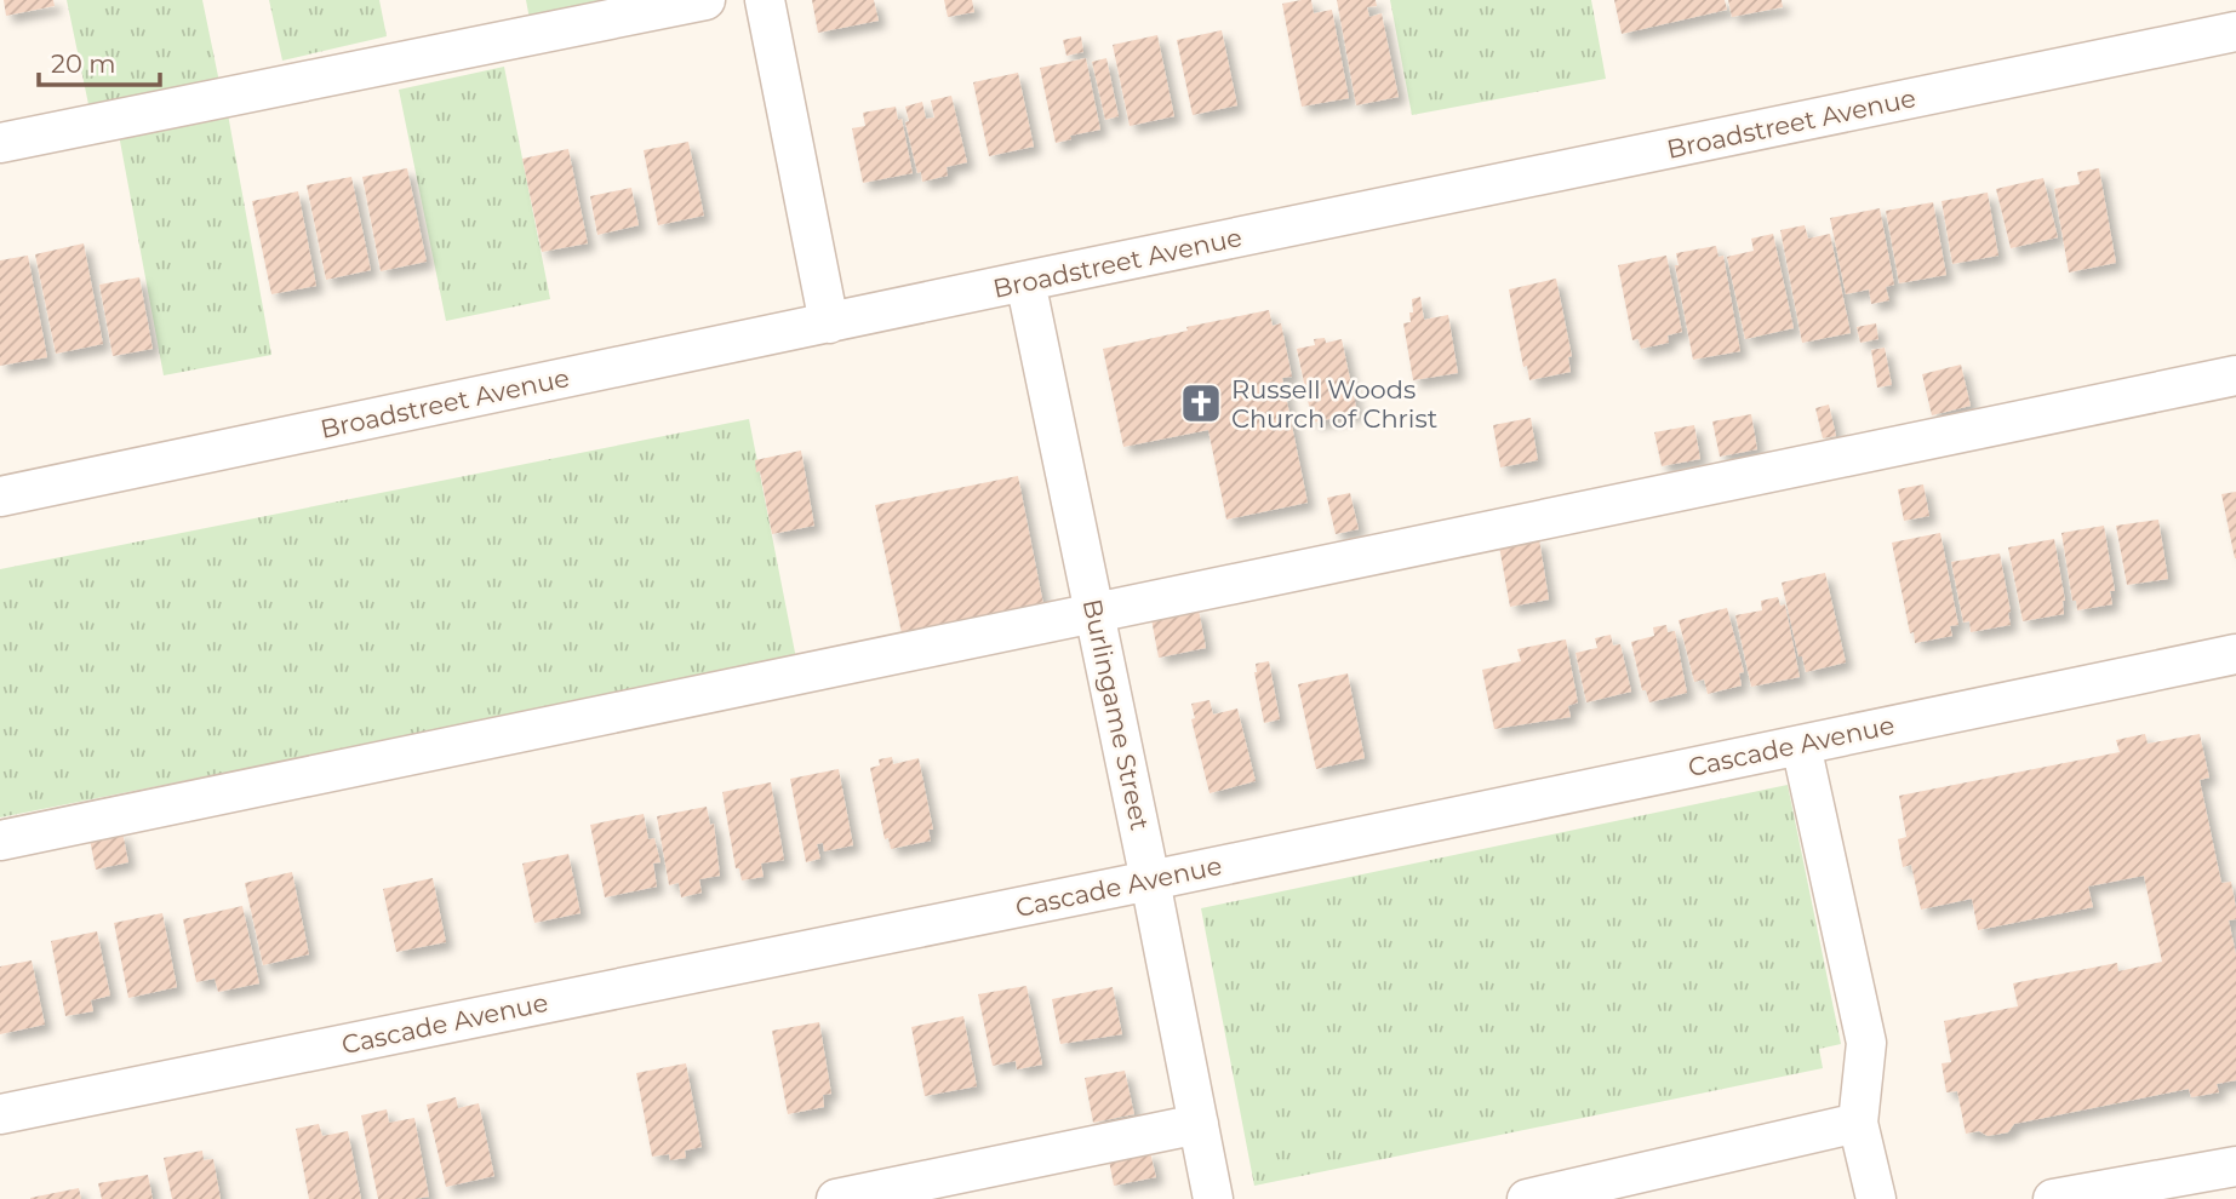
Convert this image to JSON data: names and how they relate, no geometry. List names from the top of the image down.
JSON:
{
  "streets": {
    "street": ["Broadstreet Avenue", "Burlingame Street", "Cascade Avenue"]
  },
  "crossings": [
    ["Broadstreet Avenue", "Burlingame Street"],
    ["Burlingame Street", "Cascade Avenue"]
  ],
  "places": {
    "church": ["Russell Woods Church of Christ"]
  },
  "scale_bar": "20 m"
}
